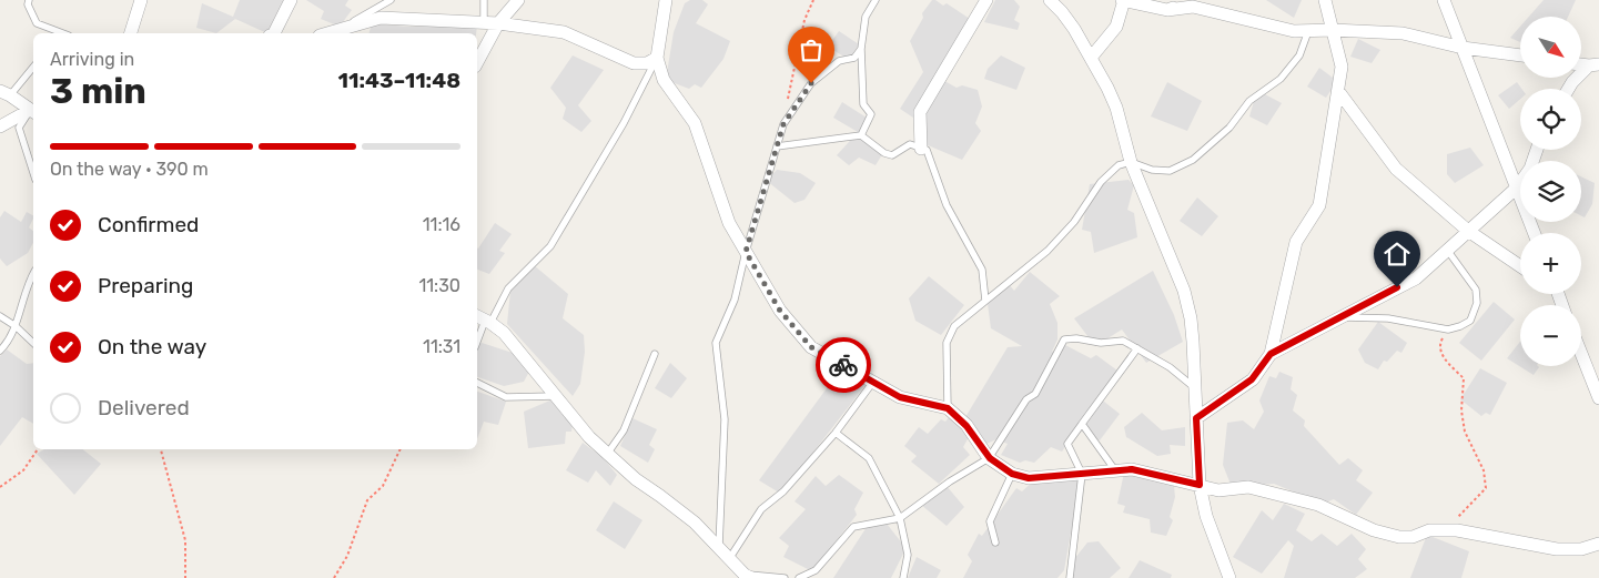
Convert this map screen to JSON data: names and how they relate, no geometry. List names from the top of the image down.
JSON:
{
  "north": "bottom right",
  "page": {
    "map_buttons": ["+", "−"],
    "heading": ["3 min", "Arriving in", "11:43–11:48"],
    "bar": "On the way · 390 m",
    "list": [
      ["Confirmed", "11:16"],
      ["Preparing", "11:30"],
      ["On the way", "11:31"],
      "Delivered"
    ]
  }
}
